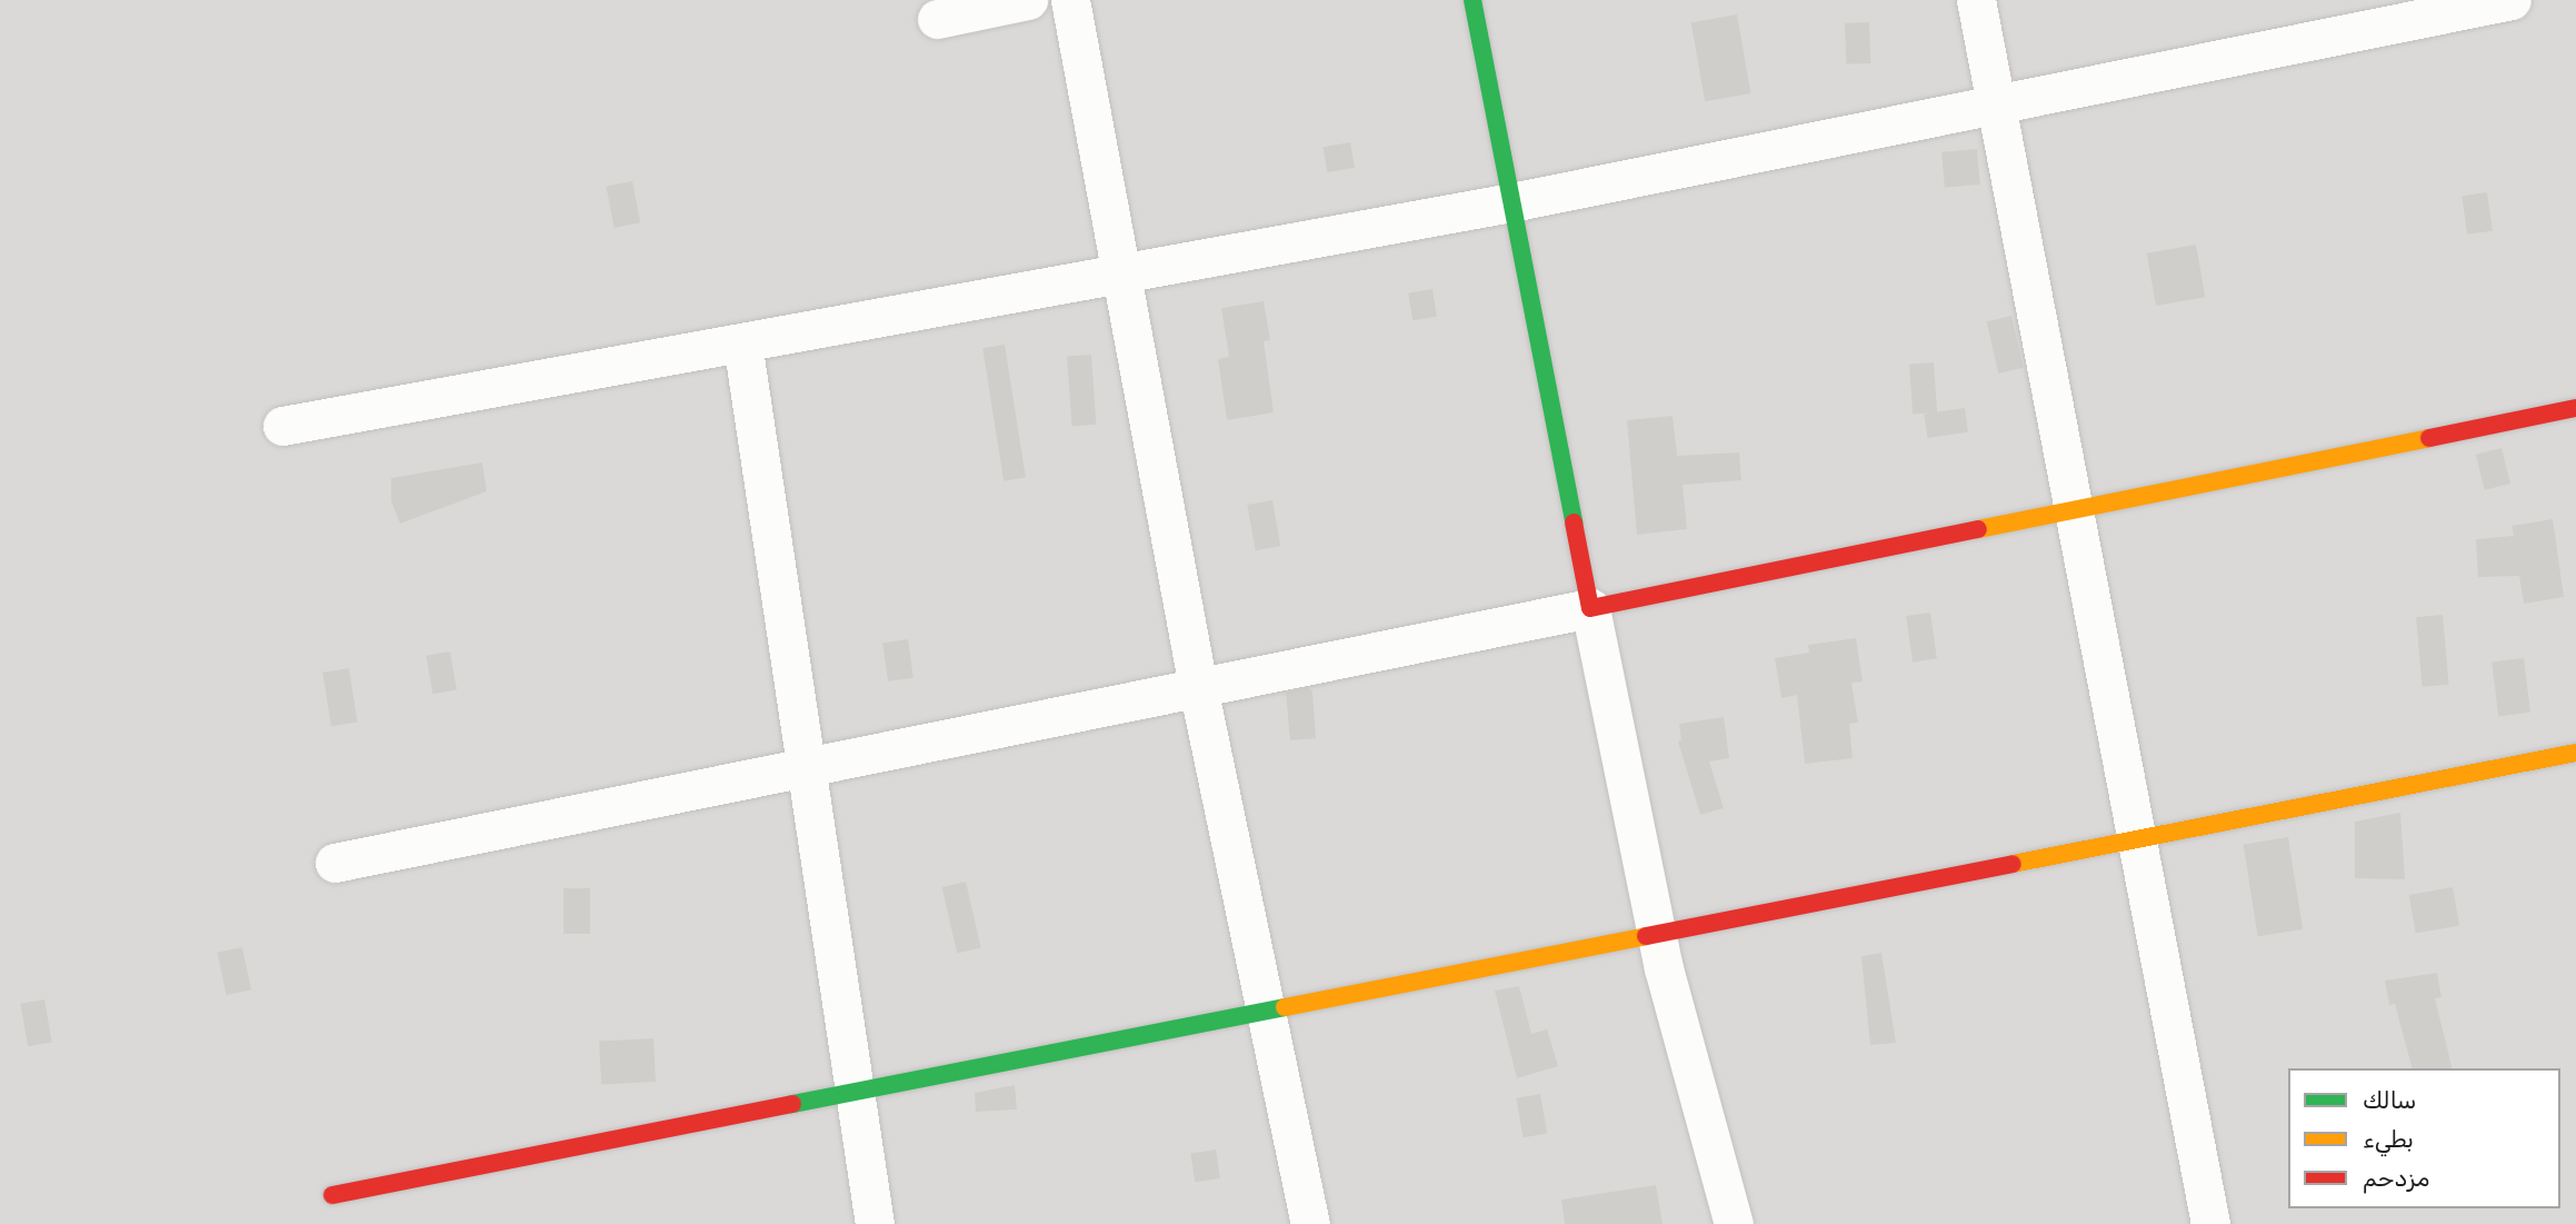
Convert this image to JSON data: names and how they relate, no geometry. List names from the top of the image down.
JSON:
{
  "legend": ["سالك", "بطيء", "مزدحم"]
}
